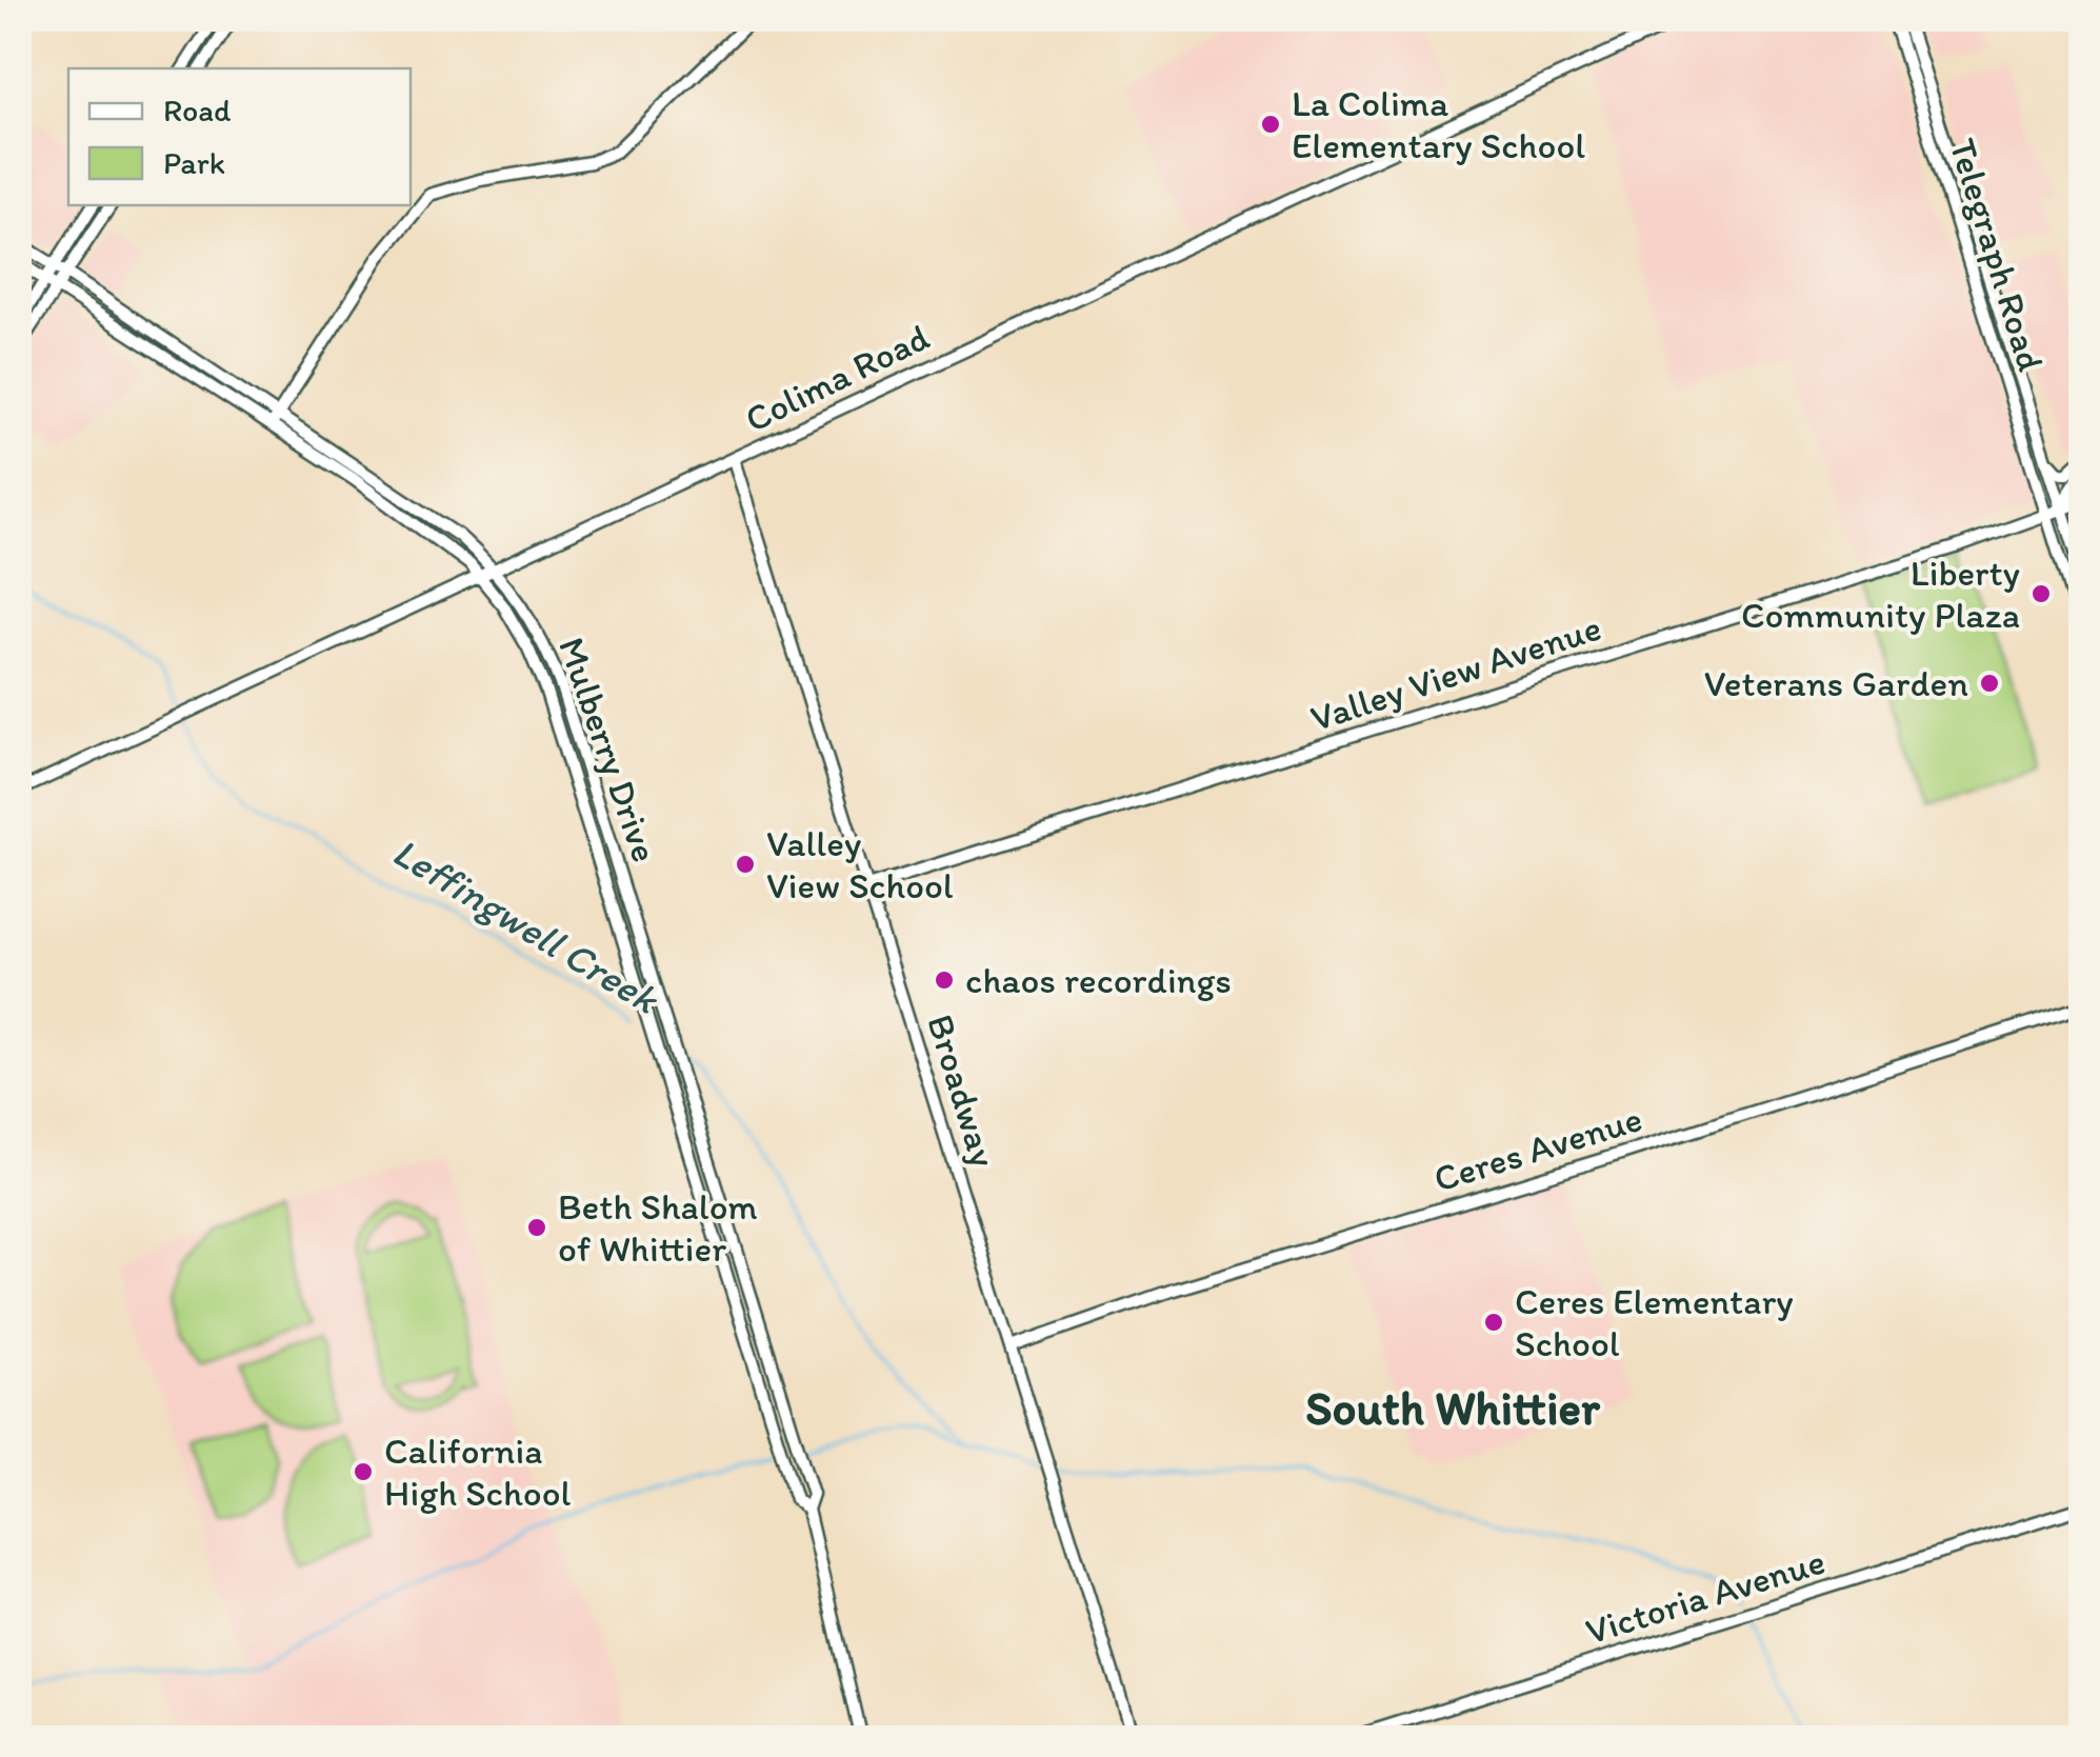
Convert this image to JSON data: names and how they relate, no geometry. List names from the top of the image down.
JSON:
{
  "streets": {
    "main road": [
      "Telegraph Road",
      "Colima Road",
      "Valley View Avenue",
      "Mulberry Drive",
      "Broadway",
      "Ceres Avenue",
      "Victoria Avenue"
    ]
  },
  "crossings": [
    ["Telegraph Road", "Valley View Avenue"],
    ["Colima Road", "Mulberry Drive"],
    ["Colima Road", "Broadway"],
    ["Valley View Avenue", "Broadway"],
    ["Broadway", "Ceres Avenue"]
  ],
  "districts": ["South Whittier"],
  "water": ["Leffingwell Creek"],
  "places": [
    "La Colima Elementary School",
    "Liberty Community Plaza",
    "Veterans Garden",
    "Valley View School",
    "chaos recordings",
    "Beth Shalom of Whittier",
    "Ceres Elementary School",
    "California High School"
  ],
  "legend": ["Road", "Park"]
}
